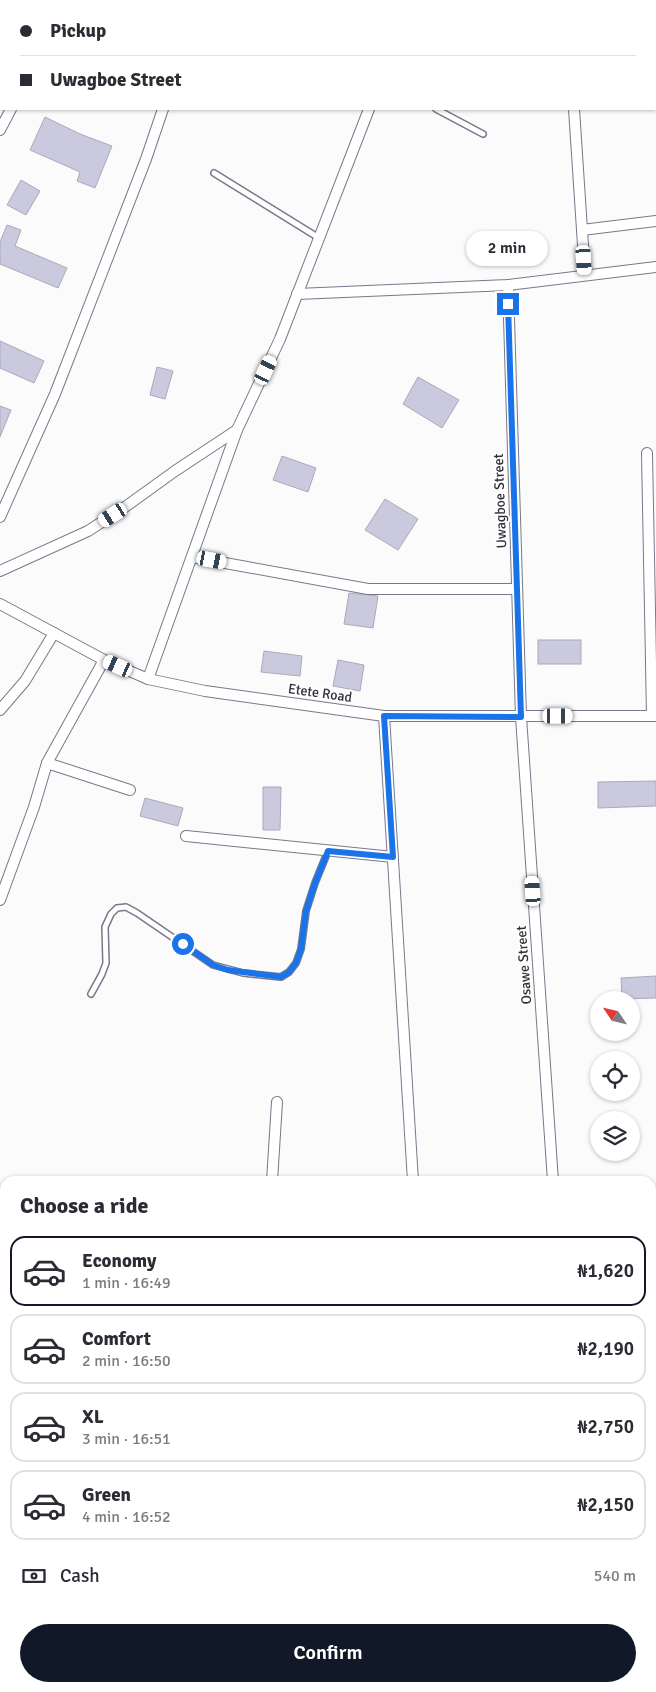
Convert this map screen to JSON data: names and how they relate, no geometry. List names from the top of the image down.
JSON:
{
  "streets": {
    "street": ["Uwagboe Street", "Etete Road", "Osawe Street"]
  },
  "crossings": [
    ["Uwagboe Street", "Etete Road"],
    ["Uwagboe Street", "Osawe Street"],
    ["Etete Road", "Osawe Street"]
  ],
  "north": "top left",
  "page": {
    "banner": ["Pickup", "Uwagboe Street"],
    "bubble": "2 min",
    "heading": "Choose a ride",
    "list": [
      {
        "name": "Economy",
        "note": "1 min · 16:49",
        "value": "₦1,620"
      },
      {
        "name": "Comfort",
        "note": "2 min · 16:50",
        "value": "₦2,190"
      },
      {
        "name": "XL",
        "note": "3 min · 16:51",
        "value": "₦2,750"
      },
      {
        "name": "Green",
        "note": "4 min · 16:52",
        "value": "₦2,150"
      }
    ],
    "pay": ["Cash", "540 m"],
    "buttons": "Confirm"
  }
}
